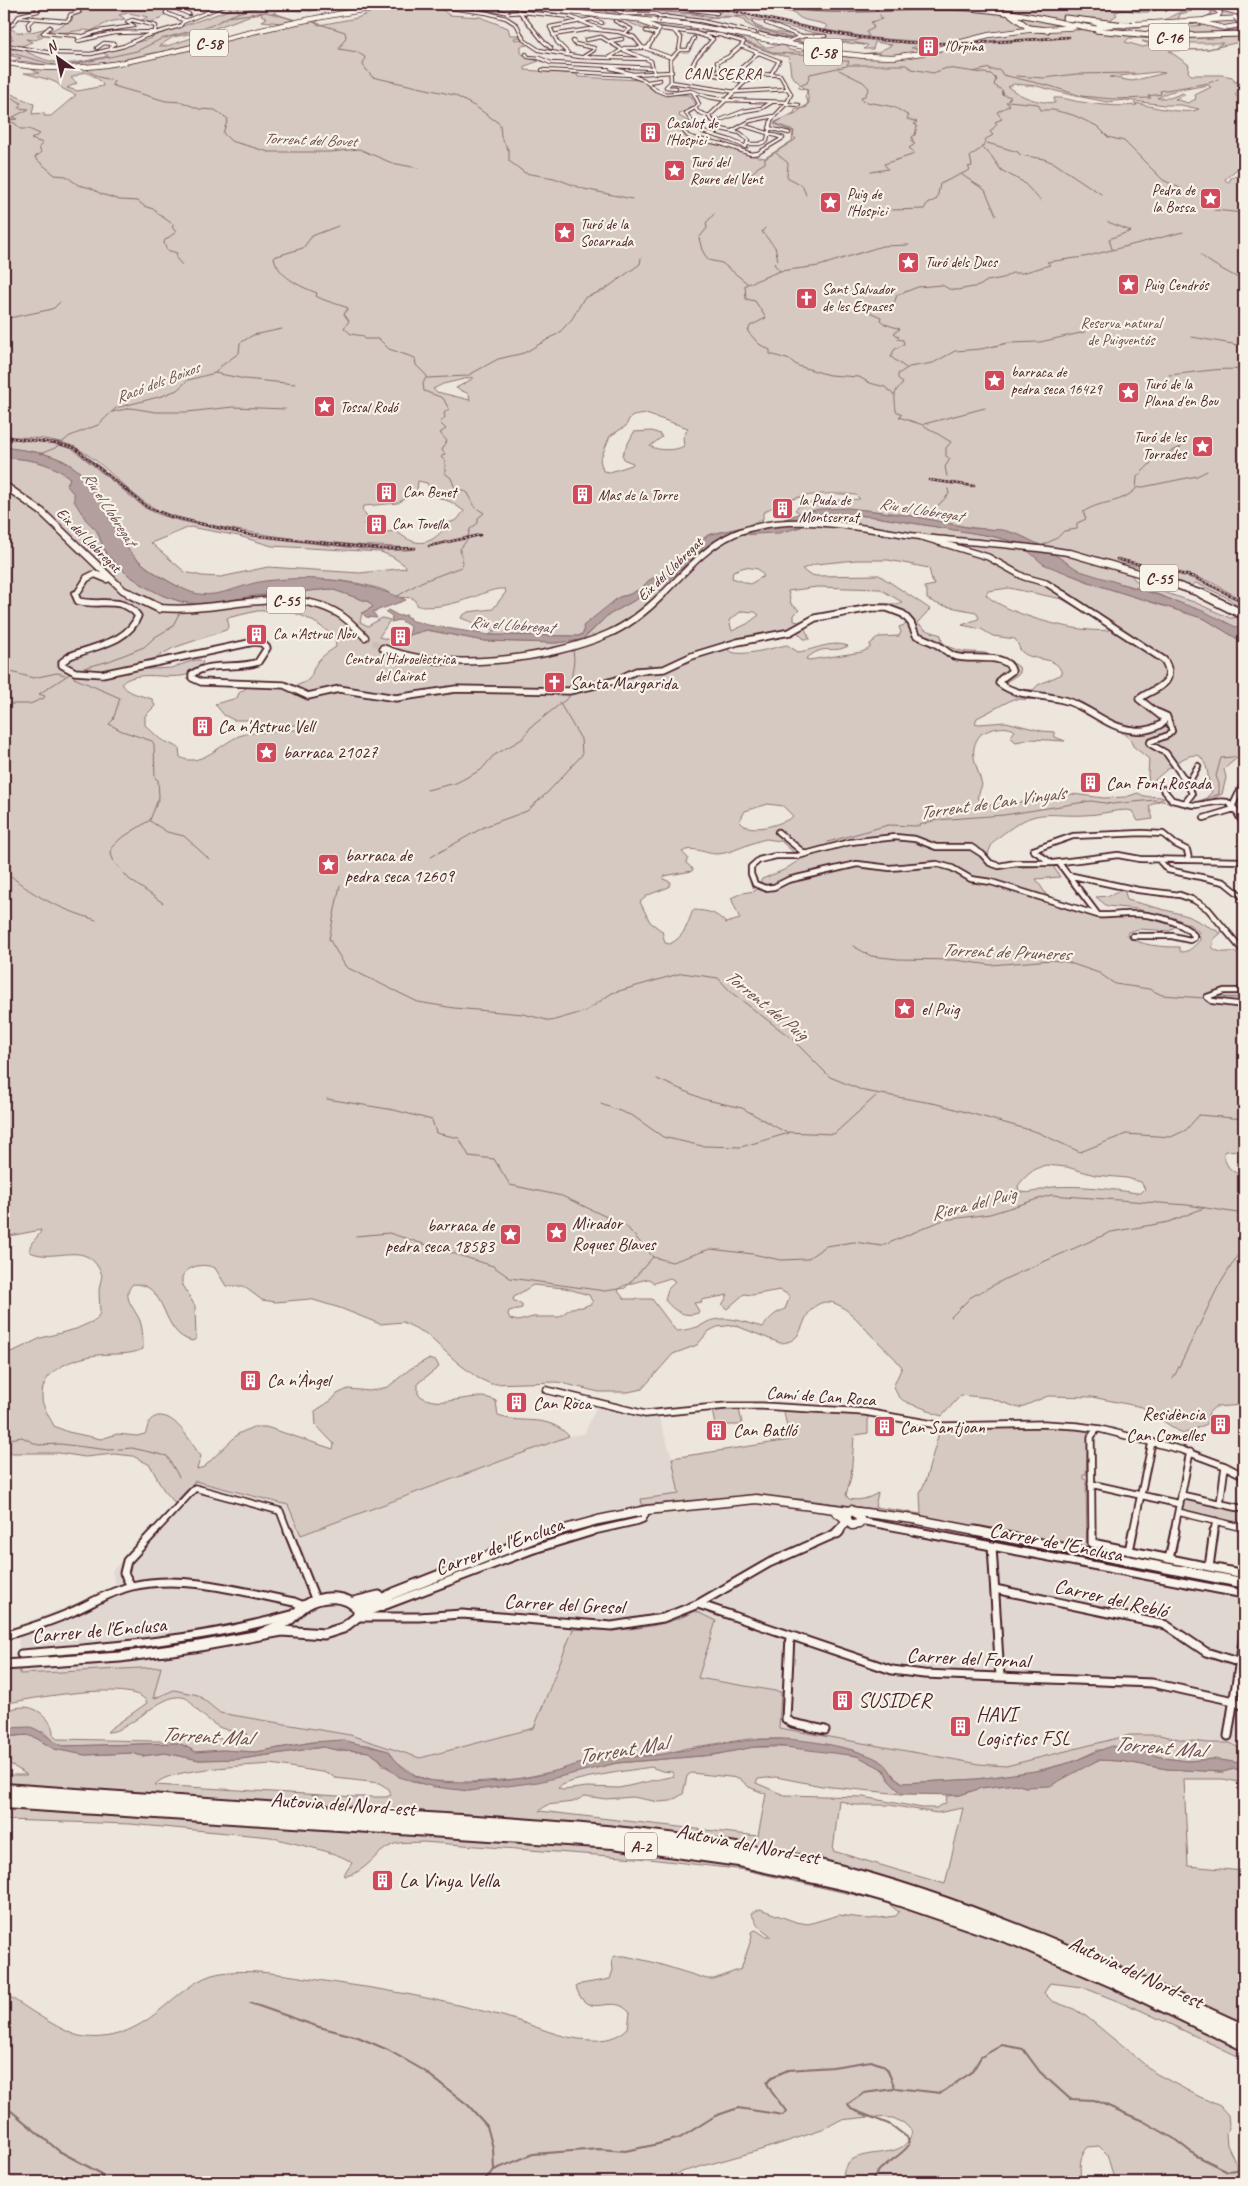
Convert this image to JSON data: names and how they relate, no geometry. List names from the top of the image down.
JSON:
{
  "streets": {
    "highway": [
      "C-16",
      "Eix del Llobregat",
      "C-55",
      "Autovia del Nord-est",
      "A-2"
    ],
    "main road": ["C-58"],
    "street": [
      "Camí de Can Roca",
      "Carrer de l'Enclusa",
      "Carrer del Rebló",
      "Carrer del Gresol",
      "Carrer del Fornal"
    ]
  },
  "crossings": [
    ["C-16", "C-58"],
    ["Eix del Llobregat", "C-55"],
    ["Carrer de l'Enclusa", "Carrer del Gresol"],
    ["Carrer del Gresol", "Carrer del Fornal"]
  ],
  "districts": ["CAN SERRA"],
  "water": [
    "Torrent del Bovet",
    "Racó dels Boixos",
    "Riu el Llobregat",
    "Torrent de Can Vinyals",
    "Torrent de Pruneres",
    "Torrent del Puig",
    "Riera del Puig",
    "Torrent Mal"
  ],
  "parks": ["Reserva natural de Puigventós"],
  "places": {
    "building": [
      "l'Orpina",
      "Casalot de l'Hospici",
      "Can Benet",
      "Mas de la Torre",
      "la Puda de Montserrat",
      "Can Tovella",
      "Ca n'Astruc Nou",
      "Central Hidroelèctrica del Cairat",
      "Ca n'Astruc Vell",
      "Can Font Rosada",
      "Ca n'Àngel",
      "Can Roca",
      "Residència Can Comelles",
      "Can Santjoan",
      "Can Batlló",
      "SUSIDER",
      "HAVI Logistics FSL",
      "La Vinya Vella"
    ],
    "place": [
      "Turó del Roure del Vent",
      "Pedra de la Bossa",
      "Puig de l'Hospici",
      "Turó de la Socarrada",
      "Turó dels Ducs",
      "Puig Cendrós",
      "barraca de pedra seca 16429",
      "Turó de la Plana d'en Bou",
      "Tossal Rodó",
      "Turó de les Torrades",
      "barraca 21027",
      "barraca de pedra seca 12609",
      "el Puig",
      "Mirador Roques Blaves",
      "barraca de pedra seca 18583"
    ],
    "church": ["Sant Salvador de les Espases", "Santa Margarida"]
  },
  "north": "top left"
}
